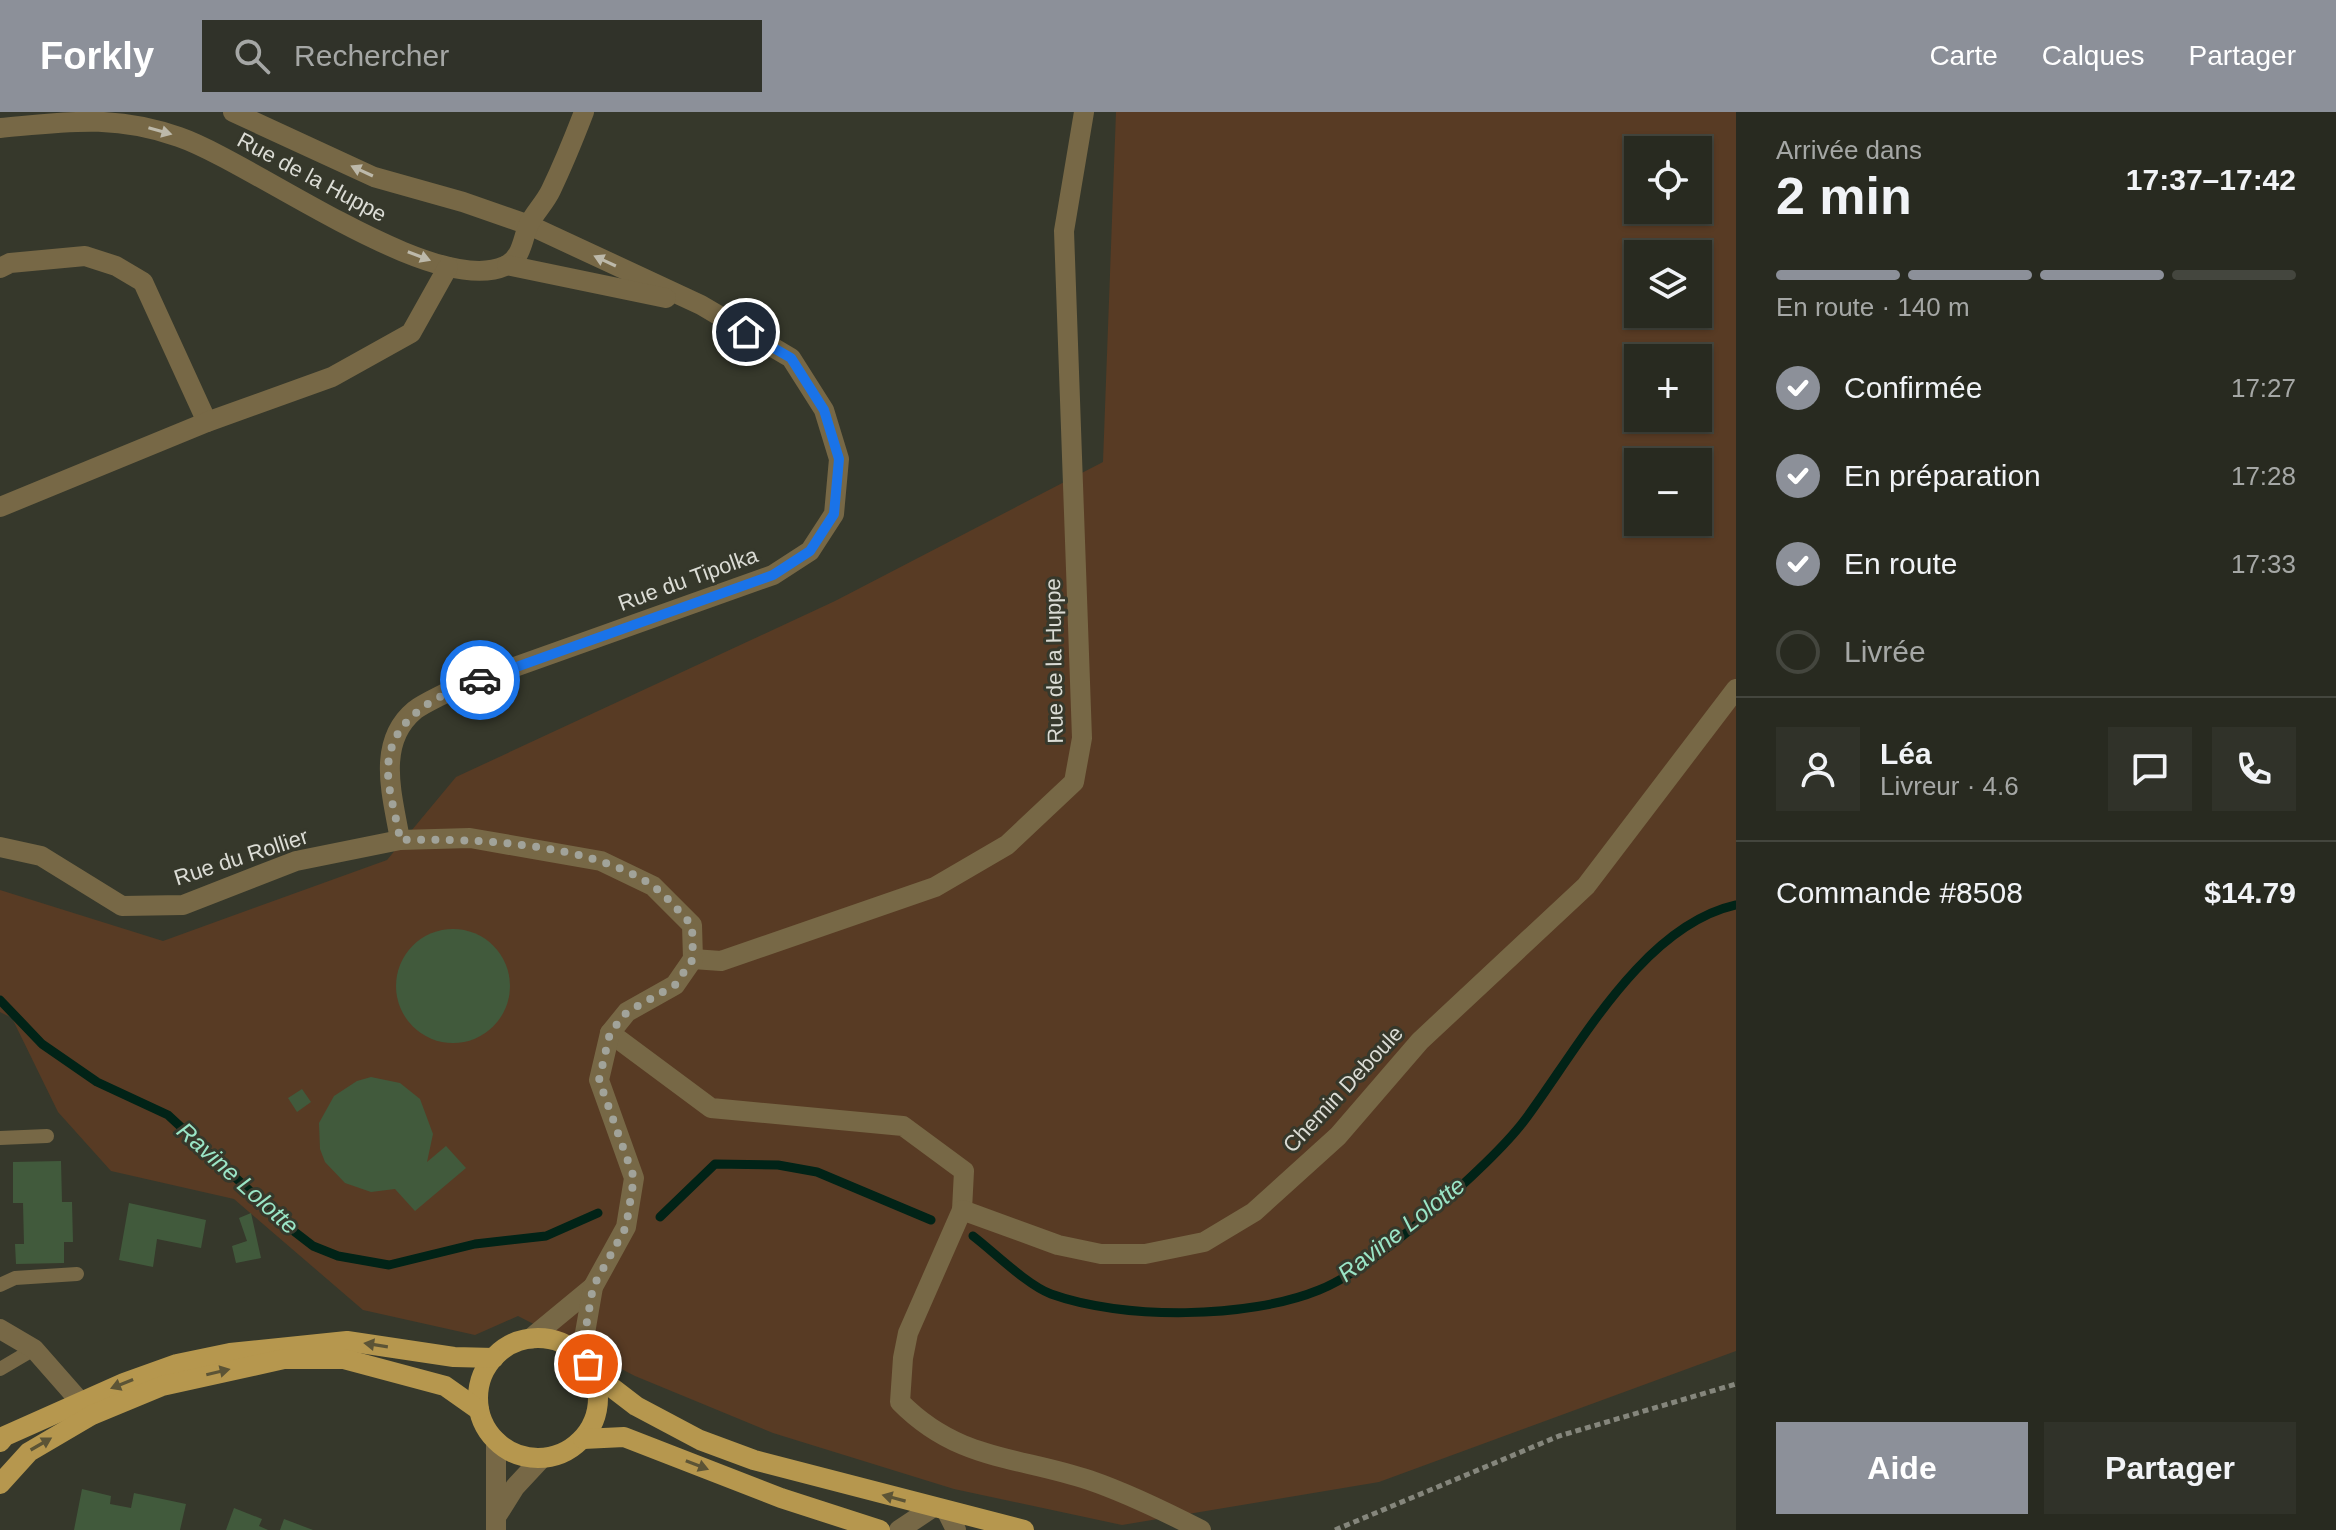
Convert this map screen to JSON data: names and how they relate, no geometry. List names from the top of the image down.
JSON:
{
  "streets": {
    "street": [
      "Rue de la Huppe",
      "Rue du Tipolka",
      "Rue du Rollier",
      "Chemin Deboule"
    ]
  },
  "crossings": [
    ["Rue de la Huppe", "Rue du Tipolka"],
    ["Rue de la Huppe", "Rue du Rollier"],
    ["Rue du Tipolka", "Rue du Rollier"]
  ],
  "water": ["Ravine Lolotte"],
  "page": {
    "header": "Forkly",
    "search": "Rechercher",
    "nav": ["Carte", "Calques", "Partager"],
    "heading": ["2 min", "Arrivée dans", "17:37–17:42"],
    "panel": [
      "Léa",
      "Livreur · 4.6",
      "Commande #8508",
      "$14.79"
    ],
    "map_buttons": ["+", "−"],
    "bar": "En route · 140 m",
    "list": [
      ["Confirmée", "17:27"],
      ["En préparation", "17:28"],
      ["En route", "17:33"],
      "Livrée"
    ],
    "buttons": ["Aide", "Partager"]
  }
}
